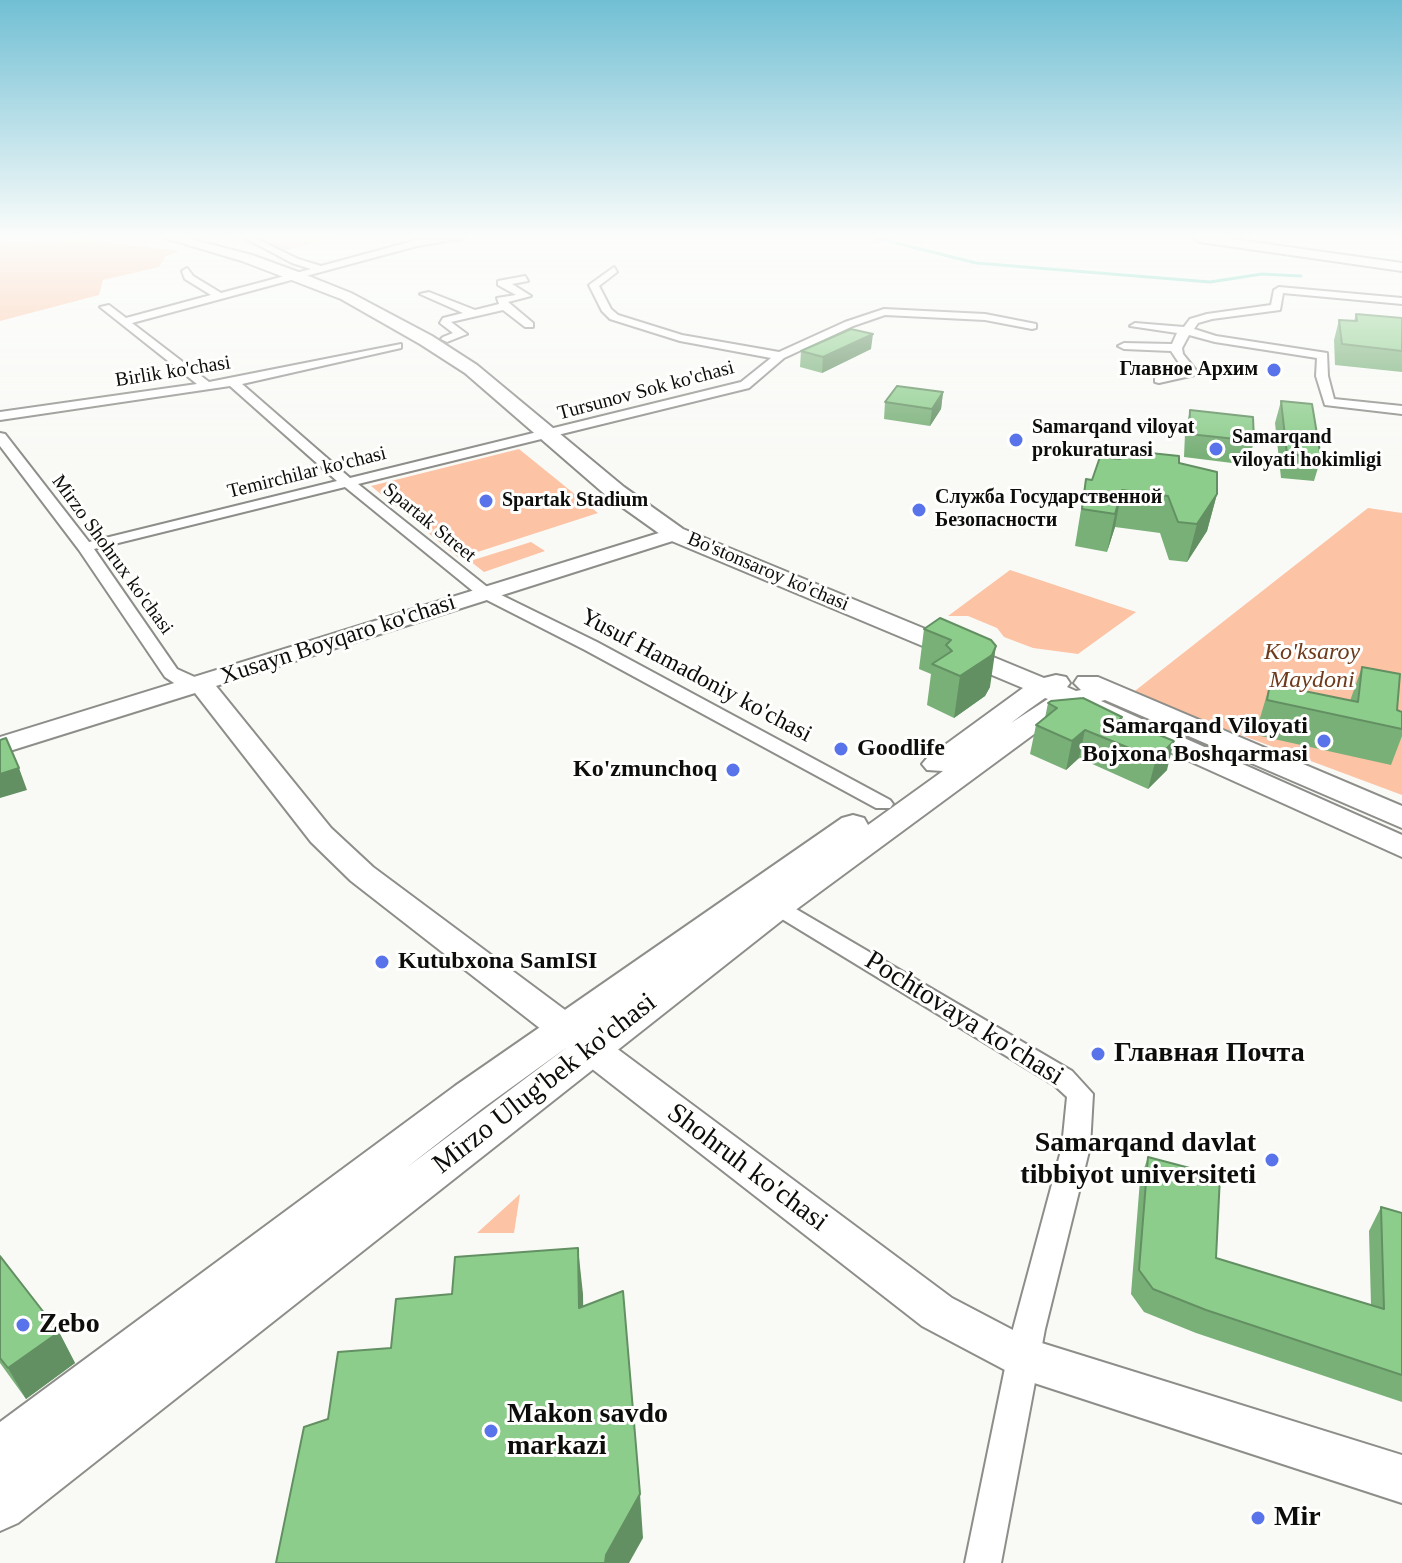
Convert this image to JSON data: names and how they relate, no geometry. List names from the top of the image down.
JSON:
{
  "streets": {
    "main road": [
      "Bo'stonsaroy ko'chasi",
      "Xusayn Boyqaro ko'chasi",
      "Mirzo Ulug'bek ko'chasi",
      "Shohruh ko'chasi"
    ],
    "street": [
      "Birlik ko'chasi",
      "Tursunov Sok ko'chasi",
      "Temirchilar ko'chasi",
      "Spartak Street",
      "Mirzo Shohrux ko'chasi",
      "Yusuf Hamadoniy ko'chasi",
      "Pochtovaya ko'chasi"
    ]
  },
  "crossings": [
    ["Birlik ko'chasi", "Spartak Street"],
    ["Tursunov Sok ko'chasi", "Temirchilar ko'chasi"],
    ["Tursunov Sok ko'chasi", "Bo'stonsaroy ko'chasi"],
    ["Temirchilar ko'chasi", "Spartak Street"],
    ["Temirchilar ko'chasi", "Mirzo Shohrux ko'chasi"],
    ["Temirchilar ko'chasi", "Bo'stonsaroy ko'chasi"],
    ["Spartak Street", "Xusayn Boyqaro ko'chasi"],
    ["Spartak Street", "Yusuf Hamadoniy ko'chasi"],
    ["Mirzo Shohrux ko'chasi", "Xusayn Boyqaro ko'chasi"],
    ["Mirzo Shohrux ko'chasi", "Shohruh ko'chasi"],
    ["Bo'stonsaroy ko'chasi", "Xusayn Boyqaro ko'chasi"],
    ["Bo'stonsaroy ko'chasi", "Mirzo Ulug'bek ko'chasi"],
    ["Xusayn Boyqaro ko'chasi", "Yusuf Hamadoniy ko'chasi"],
    ["Xusayn Boyqaro ko'chasi", "Shohruh ko'chasi"],
    ["Yusuf Hamadoniy ko'chasi", "Mirzo Ulug'bek ko'chasi"],
    ["Pochtovaya ko'chasi", "Mirzo Ulug'bek ko'chasi"],
    ["Pochtovaya ko'chasi", "Shohruh ko'chasi"],
    ["Mirzo Ulug'bek ko'chasi", "Shohruh ko'chasi"]
  ],
  "parks": ["Ko'ksaroy Maydoni"],
  "places": [
    "Главное Архим",
    "Samarqand viloyat prokuraturasi",
    "Samarqand viloyati hokimligi",
    "Spartak Stadium",
    "Служба Государственной Безопасности",
    "Samarqand Viloyati Bojxona Boshqarmasi",
    "Goodlife",
    "Ko'zmunchoq",
    "Kutubxona SamISI",
    "Главная Почта",
    "Samarqand davlat tibbiyot universiteti",
    "Zebo",
    "Makon savdo markazi",
    "Mir"
  ]
}
